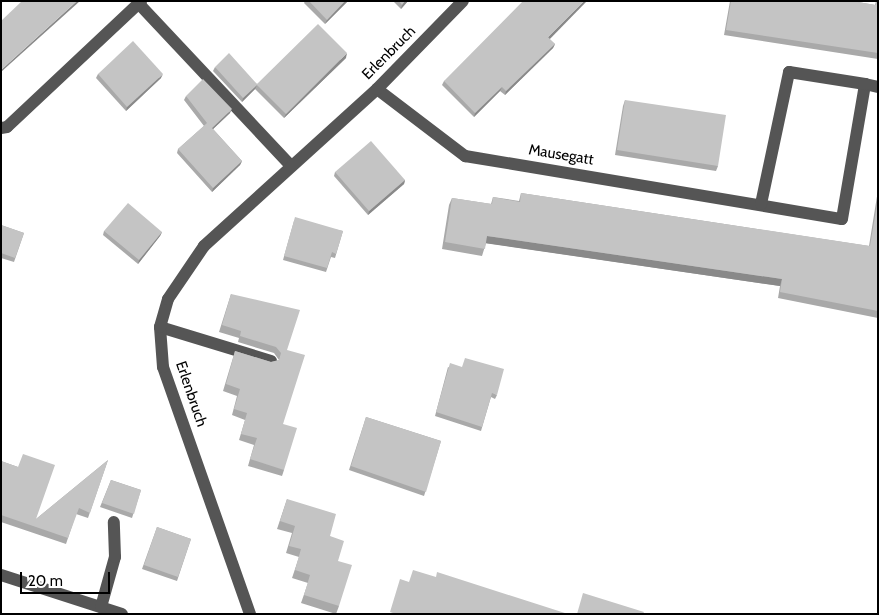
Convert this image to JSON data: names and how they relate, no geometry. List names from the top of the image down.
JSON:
{
  "streets": {
    "street": ["Erlenbruch", "Mausegatt"]
  },
  "crossings": [
    ["Erlenbruch", "Mausegatt"]
  ],
  "scale_bar": "20 m"
}
